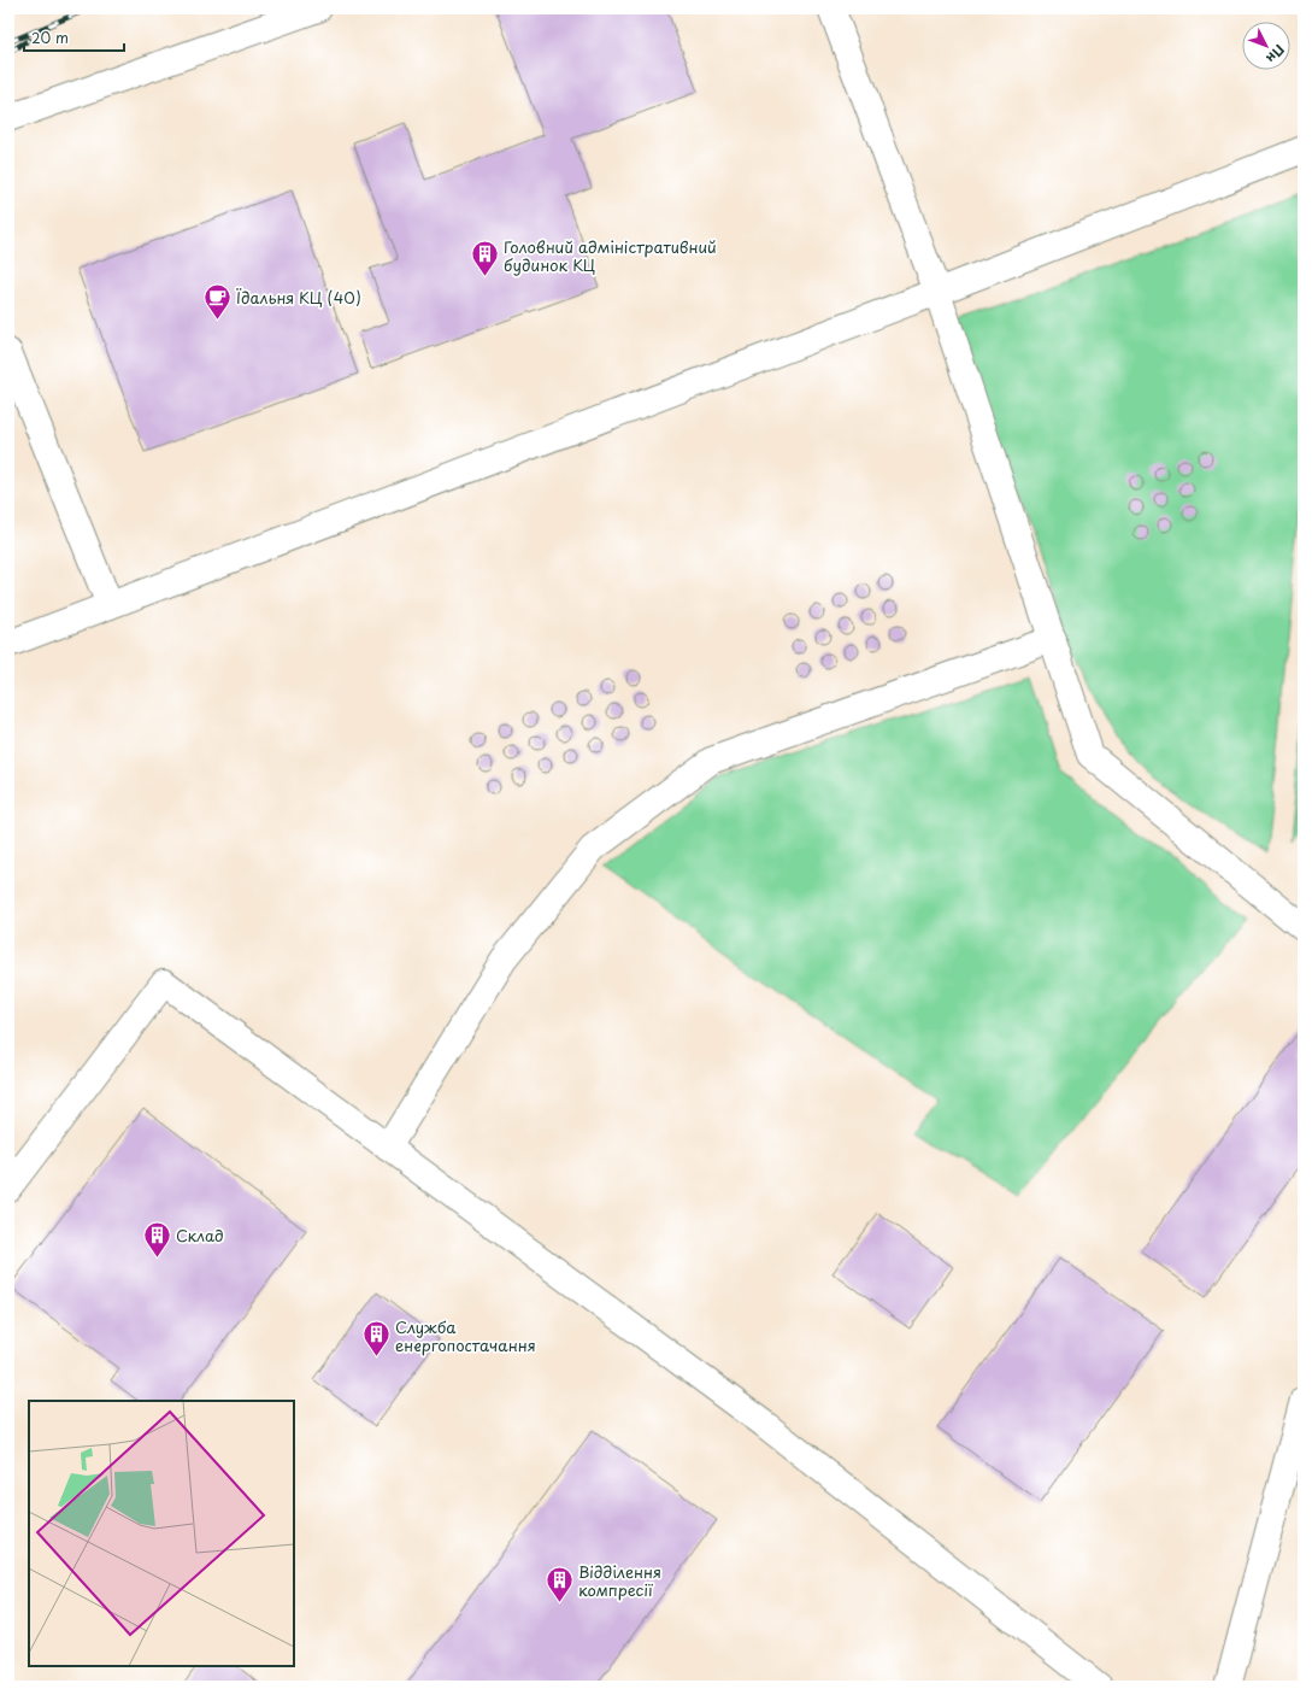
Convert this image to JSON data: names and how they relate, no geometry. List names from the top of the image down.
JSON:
{
  "places": {
    "building": [
      "Головний адміністративний будинок КЦ",
      "Склад",
      "Служба енергопостачання",
      "Відділення компресії"
    ],
    "cafe": ["Їдальня КЦ (40)"]
  },
  "scale_bar": "20 m",
  "north": "bottom right"
}
